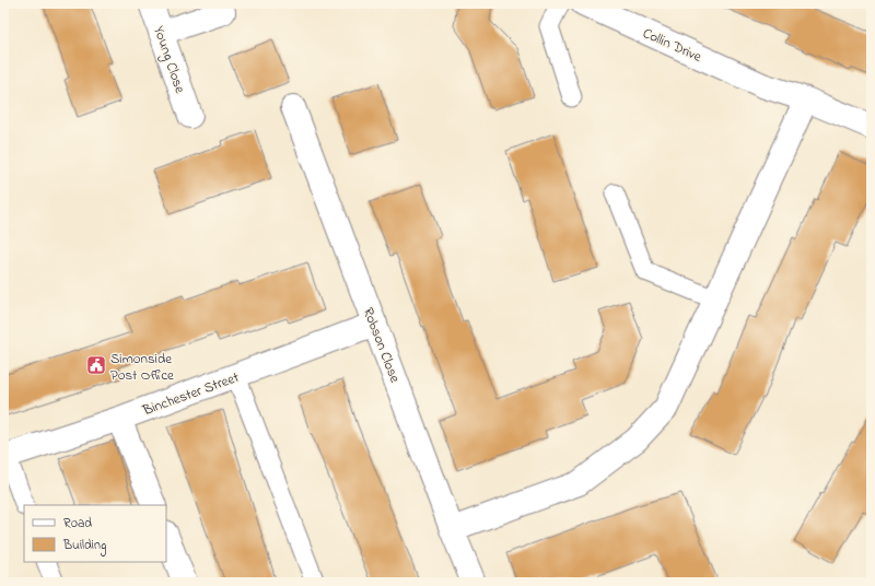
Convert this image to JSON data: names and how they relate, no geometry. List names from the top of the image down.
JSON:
{
  "streets": {
    "street": [
      "Collin Drive",
      "Young Close",
      "Robson Close",
      "Binchester Street"
    ]
  },
  "crossings": [
    ["Robson Close", "Binchester Street"]
  ],
  "places": {
    "public building": ["Simonside Post Office"]
  },
  "legend": ["Road", "Building"]
}
